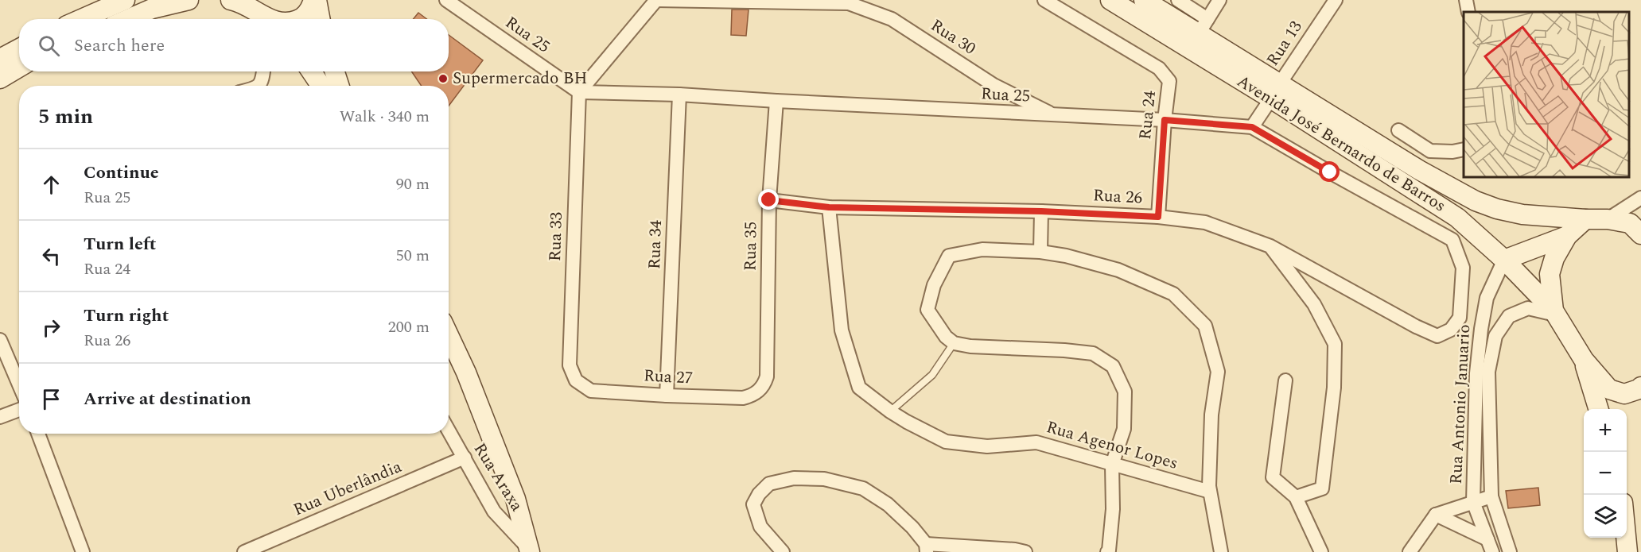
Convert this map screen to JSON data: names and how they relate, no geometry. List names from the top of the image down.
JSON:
{
  "streets": {
    "main road": ["Avenida José Bernardo de Barros"],
    "street": [
      "Rua 25",
      "Rua 30",
      "Rua 13",
      "Rua 24",
      "Rua 26",
      "Rua 33",
      "Rua 34",
      "Rua 35",
      "Rua 27",
      "Rua Antonio Januario",
      "Rua Agenor Lopes",
      "Rua Araxa",
      "Rua Uberlândia"
    ]
  },
  "crossings": [
    ["Rua 25", "Rua 30"],
    ["Rua 25", "Rua 13"],
    ["Rua 25", "Rua 24"],
    ["Rua 25", "Rua 26"],
    ["Rua 25", "Rua 33"],
    ["Rua 25", "Rua 34"],
    ["Rua 25", "Rua 35"],
    ["Rua 13", "Avenida José Bernardo de Barros"],
    ["Rua 24", "Rua 26"],
    ["Avenida José Bernardo de Barros", "Rua Antonio Januario"],
    ["Rua 26", "Rua 35"],
    ["Rua 26", "Rua Agenor Lopes"],
    ["Rua 33", "Rua 27"],
    ["Rua 34", "Rua 27"],
    ["Rua 35", "Rua 27"],
    ["Rua Araxa", "Rua Uberlândia"]
  ],
  "places": ["Supermercado BH"],
  "page": {
    "search": "Search here",
    "heading": ["5 min", "Walk · 340 m"],
    "list": [
      ["Continue", "Rua 25", "90 m"],
      ["Turn left", "Rua 24", "50 m"],
      ["Turn right", "Rua 26", "200 m"],
      "Arrive at destination"
    ],
    "map_buttons": ["+", "−"]
  }
}
